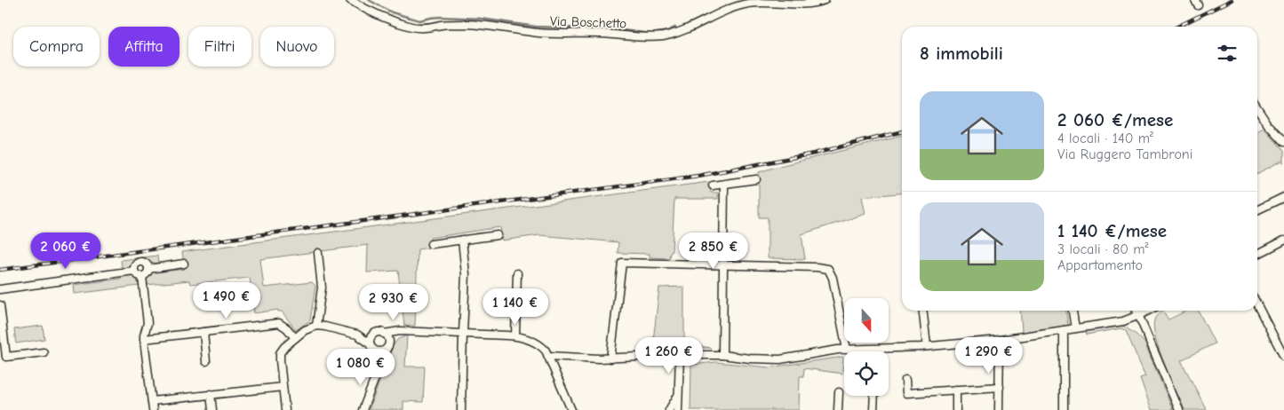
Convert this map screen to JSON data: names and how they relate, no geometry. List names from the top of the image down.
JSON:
{
  "streets": {
    "street": ["Via Boschetto"]
  },
  "north": "bottom",
  "page": {
    "chip": [
      "Compra",
      "Affitta",
      "Filtri",
      "Nuovo"
    ],
    "heading": "8 immobili",
    "list": [
      {
        "name": "2 060 €/mese",
        "note": "4 locali · 140 m² · Via Ruggero Tambroni"
      },
      {
        "name": "1 140 €/mese",
        "note": "3 locali · 80 m² · Appartamento"
      }
    ],
    "price": [
      "2 060 €",
      "2 850 €",
      "1 490 €",
      "2 930 €",
      "1 140 €",
      "1 260 €",
      "1 290 €",
      "1 080 €"
    ]
  }
}
